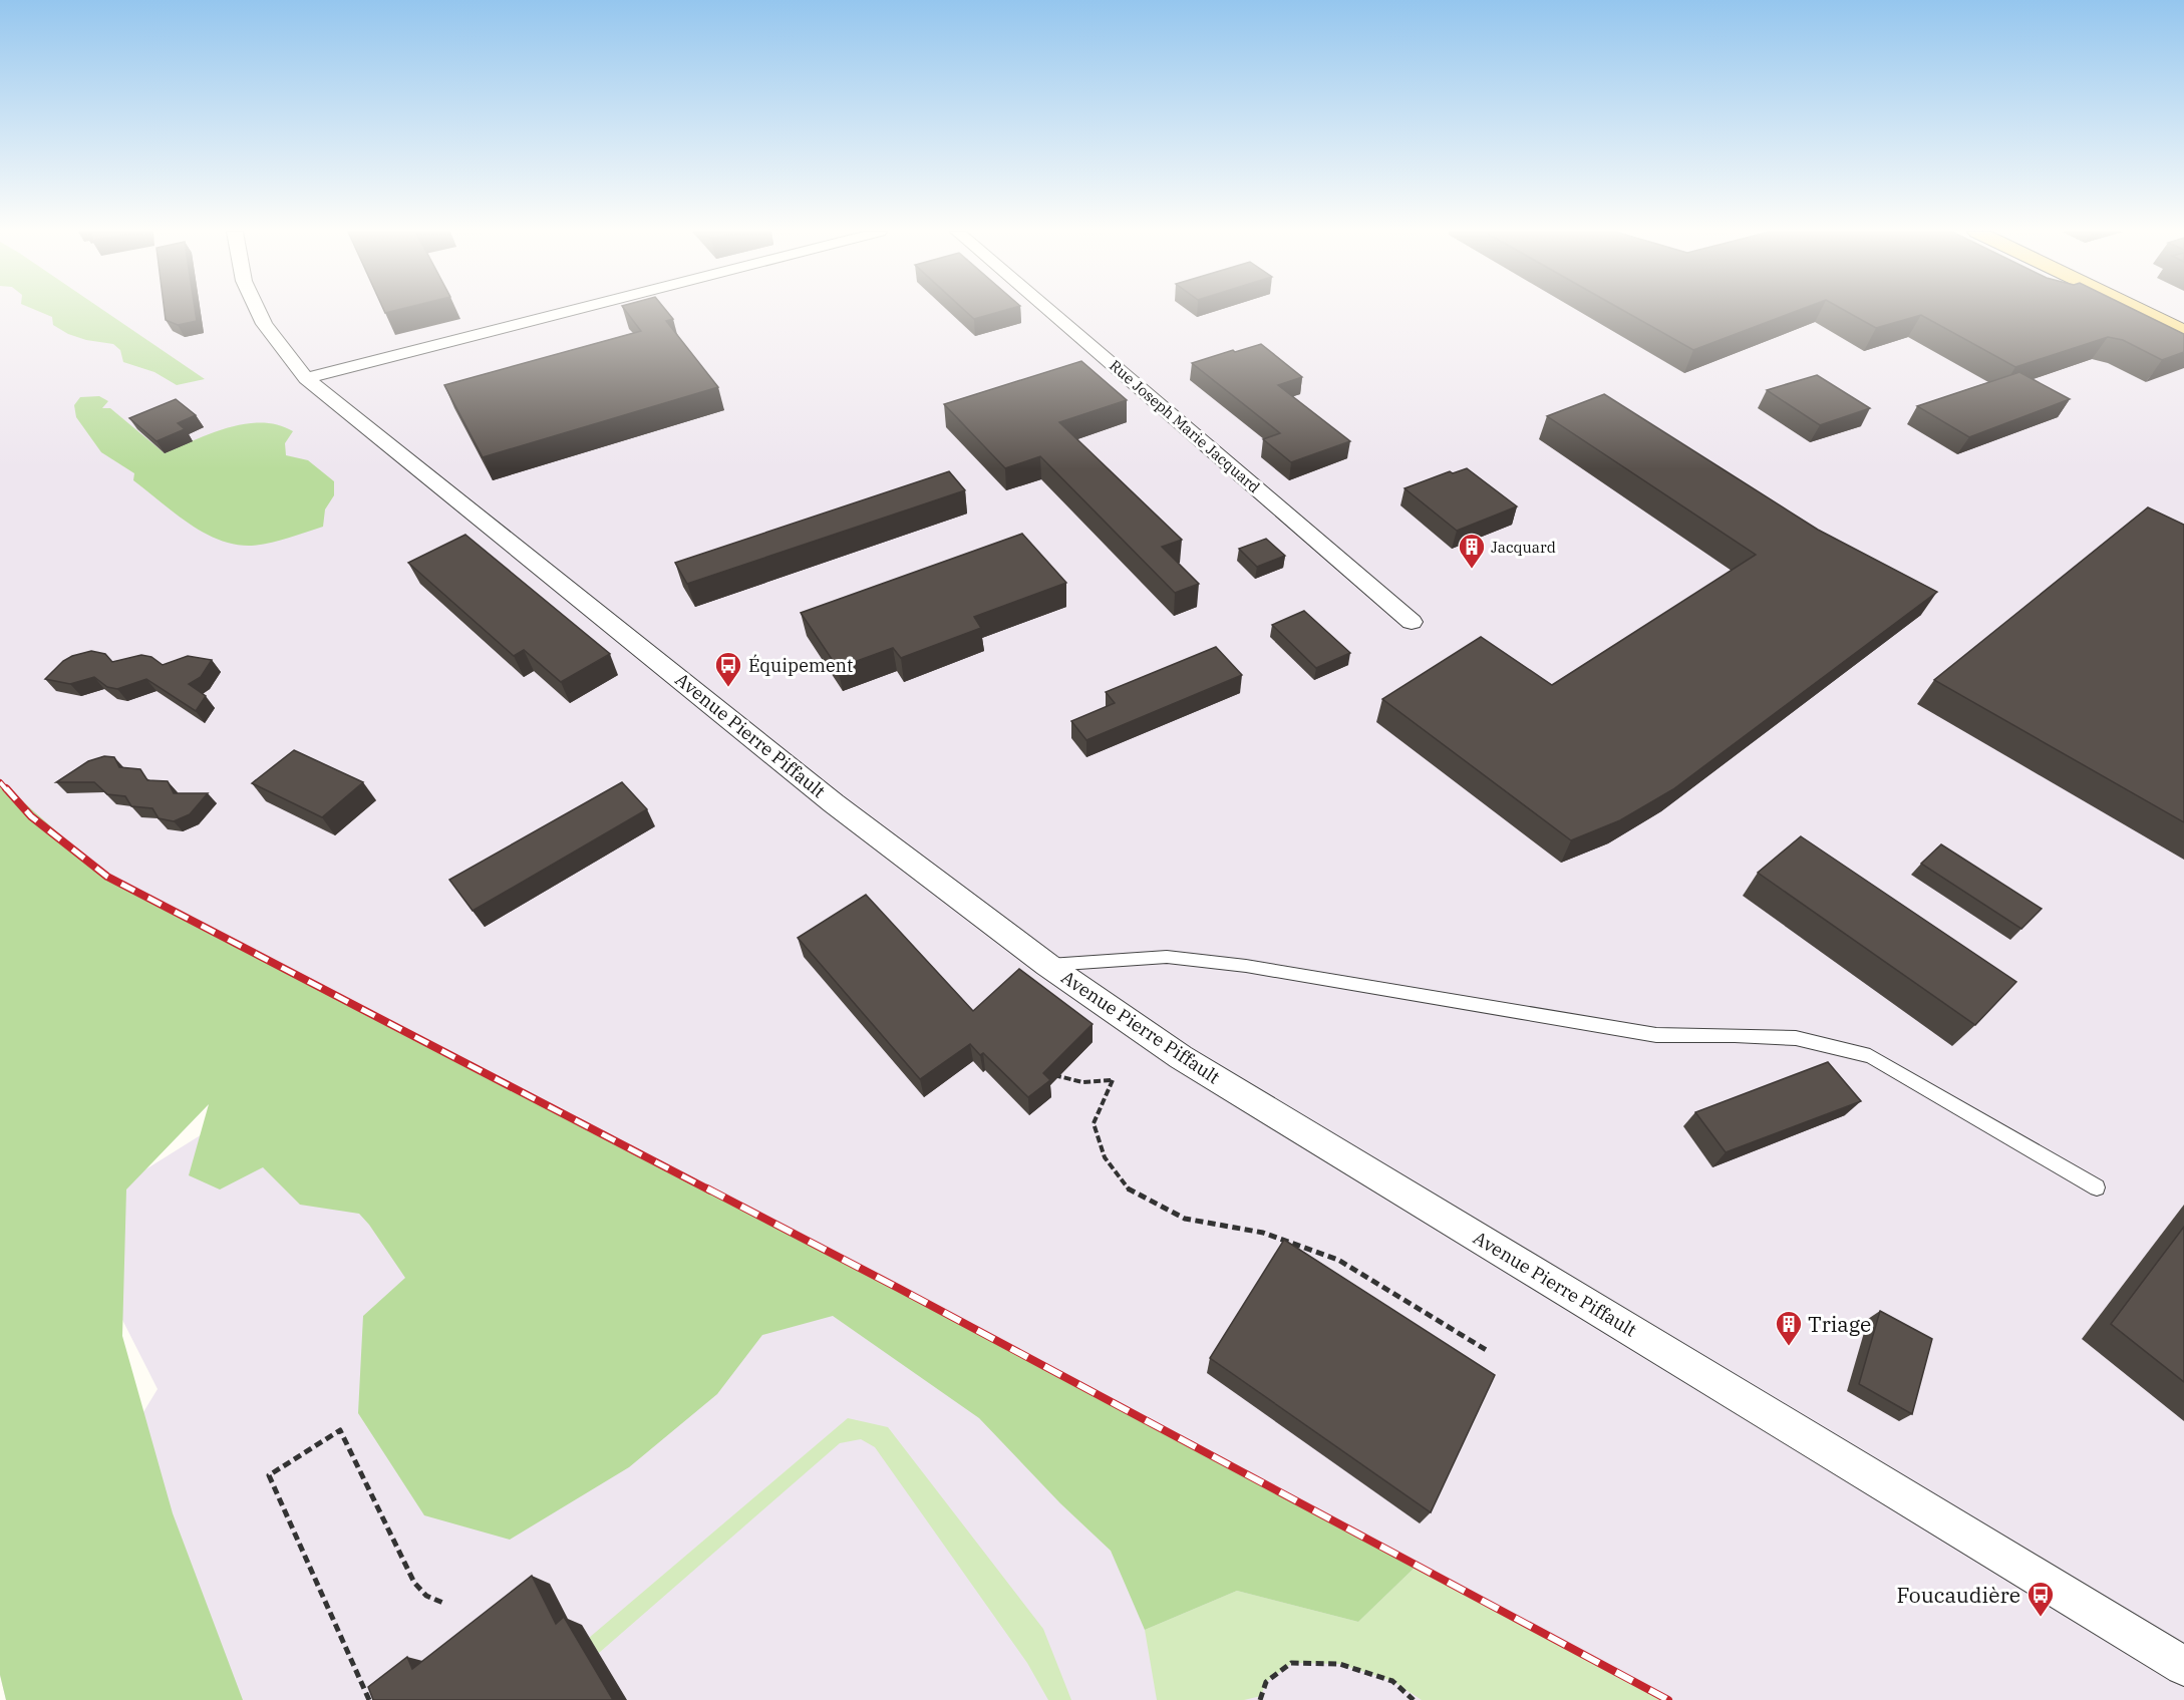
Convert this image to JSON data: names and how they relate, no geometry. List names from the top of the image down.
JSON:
{
  "streets": {
    "street": ["Rue Joseph Marie Jacquard", "Avenue Pierre Piffault"]
  },
  "places": {
    "building": ["Jacquard", "Triage"],
    "bus stop": ["Équipement", "Foucaudière"]
  }
}
